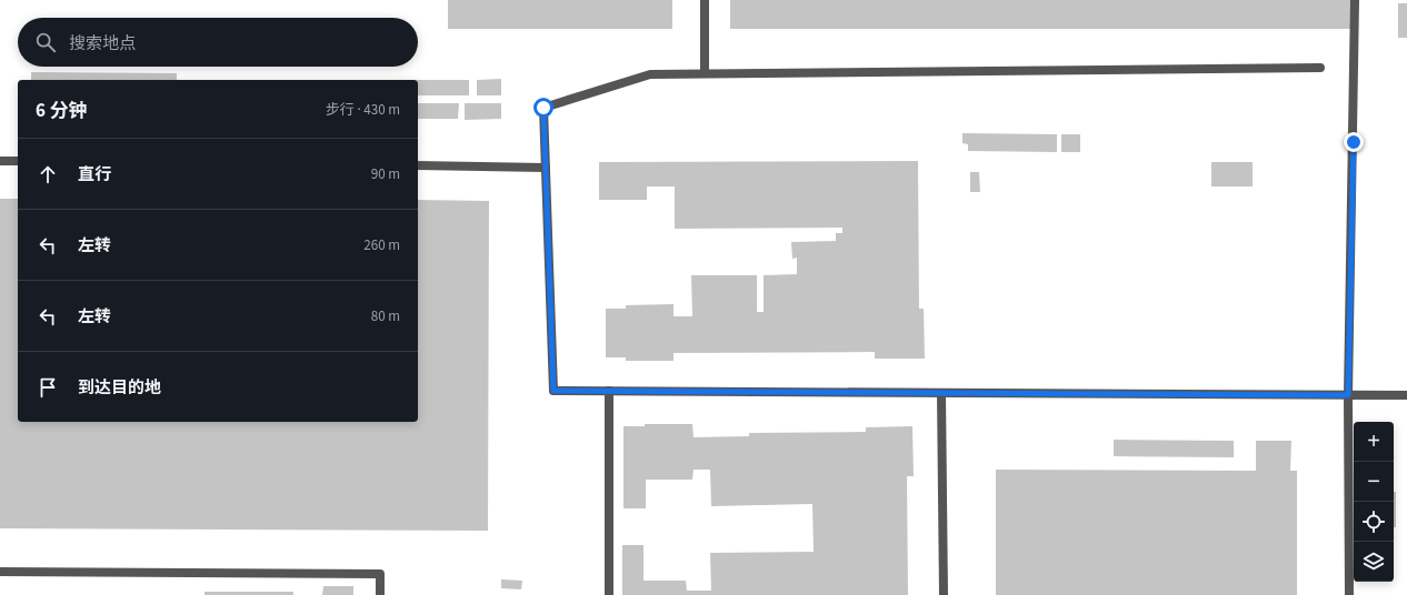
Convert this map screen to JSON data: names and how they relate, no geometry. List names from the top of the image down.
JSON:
{
  "page": {
    "search": "搜索地点",
    "heading": ["6 分钟", "步行 · 430 m"],
    "list": [
      ["直行", "90 m"],
      ["左转", "260 m"],
      ["左转", "80 m"],
      "到达目的地"
    ],
    "map_buttons": ["+", "−"]
  }
}
